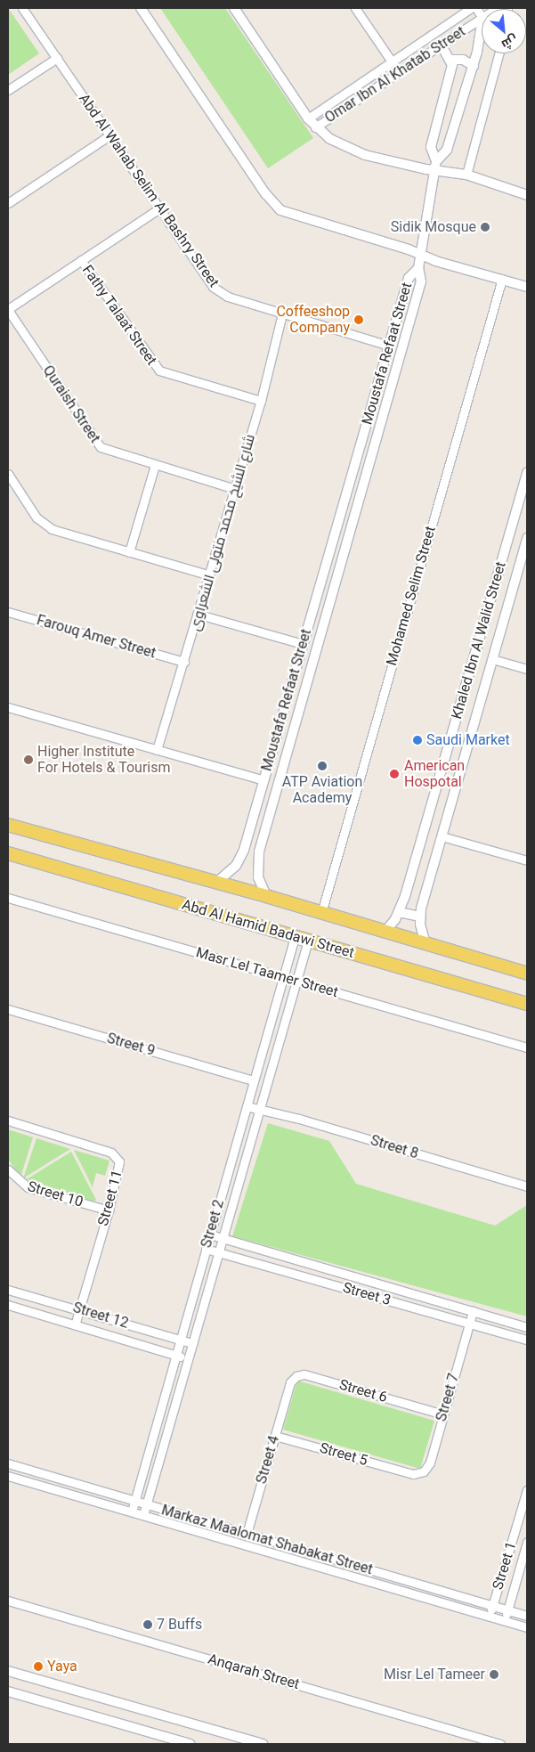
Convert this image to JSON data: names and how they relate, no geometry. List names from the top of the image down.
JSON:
{
  "streets": {
    "main road": ["Abd Al Hamid Badawi Street"],
    "street": [
      "Omar Ibn Al Khatab Street",
      "Abd Al Wahab Selim Al Bashry Street",
      "Fathy Talaat Street",
      "Moustafa Refaat Street",
      "Quraish Street",
      "شارع الشيخ محمد متولى الشعراوى",
      "Mohamed Selim Street",
      "Farouq Amer Street",
      "Khaled Ibn Al Walid Street",
      "Masr Lel Taamer Street",
      "Street 9",
      "Street 8",
      "Street 10",
      "Street 11",
      "Street 2",
      "Street 3",
      "Street 12",
      "Street 6",
      "Street 7",
      "Street 5",
      "Street 4",
      "Markaz Maalomat Shabakat Street",
      "Street 1",
      "Anqarah Street"
    ]
  },
  "crossings": [
    ["Abd Al Wahab Selim Al Bashry Street", "Moustafa Refaat Street"],
    ["Abd Al Wahab Selim Al Bashry Street", "شارع الشيخ محمد متولى الشعراوى"],
    ["Fathy Talaat Street", "شارع الشيخ محمد متولى الشعراوى"],
    ["Moustafa Refaat Street", "Abd Al Hamid Badawi Street"],
    ["Quraish Street", "شارع الشيخ محمد متولى الشعراوى"],
    ["شارع الشيخ محمد متولى الشعراوى", "Farouq Amer Street"],
    ["Mohamed Selim Street", "Abd Al Hamid Badawi Street"],
    ["Khaled Ibn Al Walid Street", "Abd Al Hamid Badawi Street"],
    ["Abd Al Hamid Badawi Street", "Street 2"],
    ["Masr Lel Taamer Street", "Street 2"],
    ["Street 9", "Street 2"],
    ["Street 8", "Street 2"],
    ["Street 10", "Street 11"],
    ["Street 11", "Street 12"],
    ["Street 2", "Street 3"],
    ["Street 2", "Street 12"],
    ["Street 2", "Markaz Maalomat Shabakat Street"],
    ["Street 3", "Street 7"],
    ["Street 6", "Street 7"],
    ["Street 6", "Street 4"],
    ["Street 7", "Street 5"],
    ["Street 5", "Street 4"],
    ["Street 4", "Markaz Maalomat Shabakat Street"],
    ["Markaz Maalomat Shabakat Street", "Street 1"]
  ],
  "places": [
    "Sidik Mosque",
    "Coffeeshop Company",
    "Saudi Market",
    "Higher Institute For Hotels & Tourism",
    "ATP Aviation Academy",
    "American Hospotal",
    "7 Buffs",
    "Yaya",
    "Misr Lel Tameer"
  ],
  "north": "bottom right"
}
